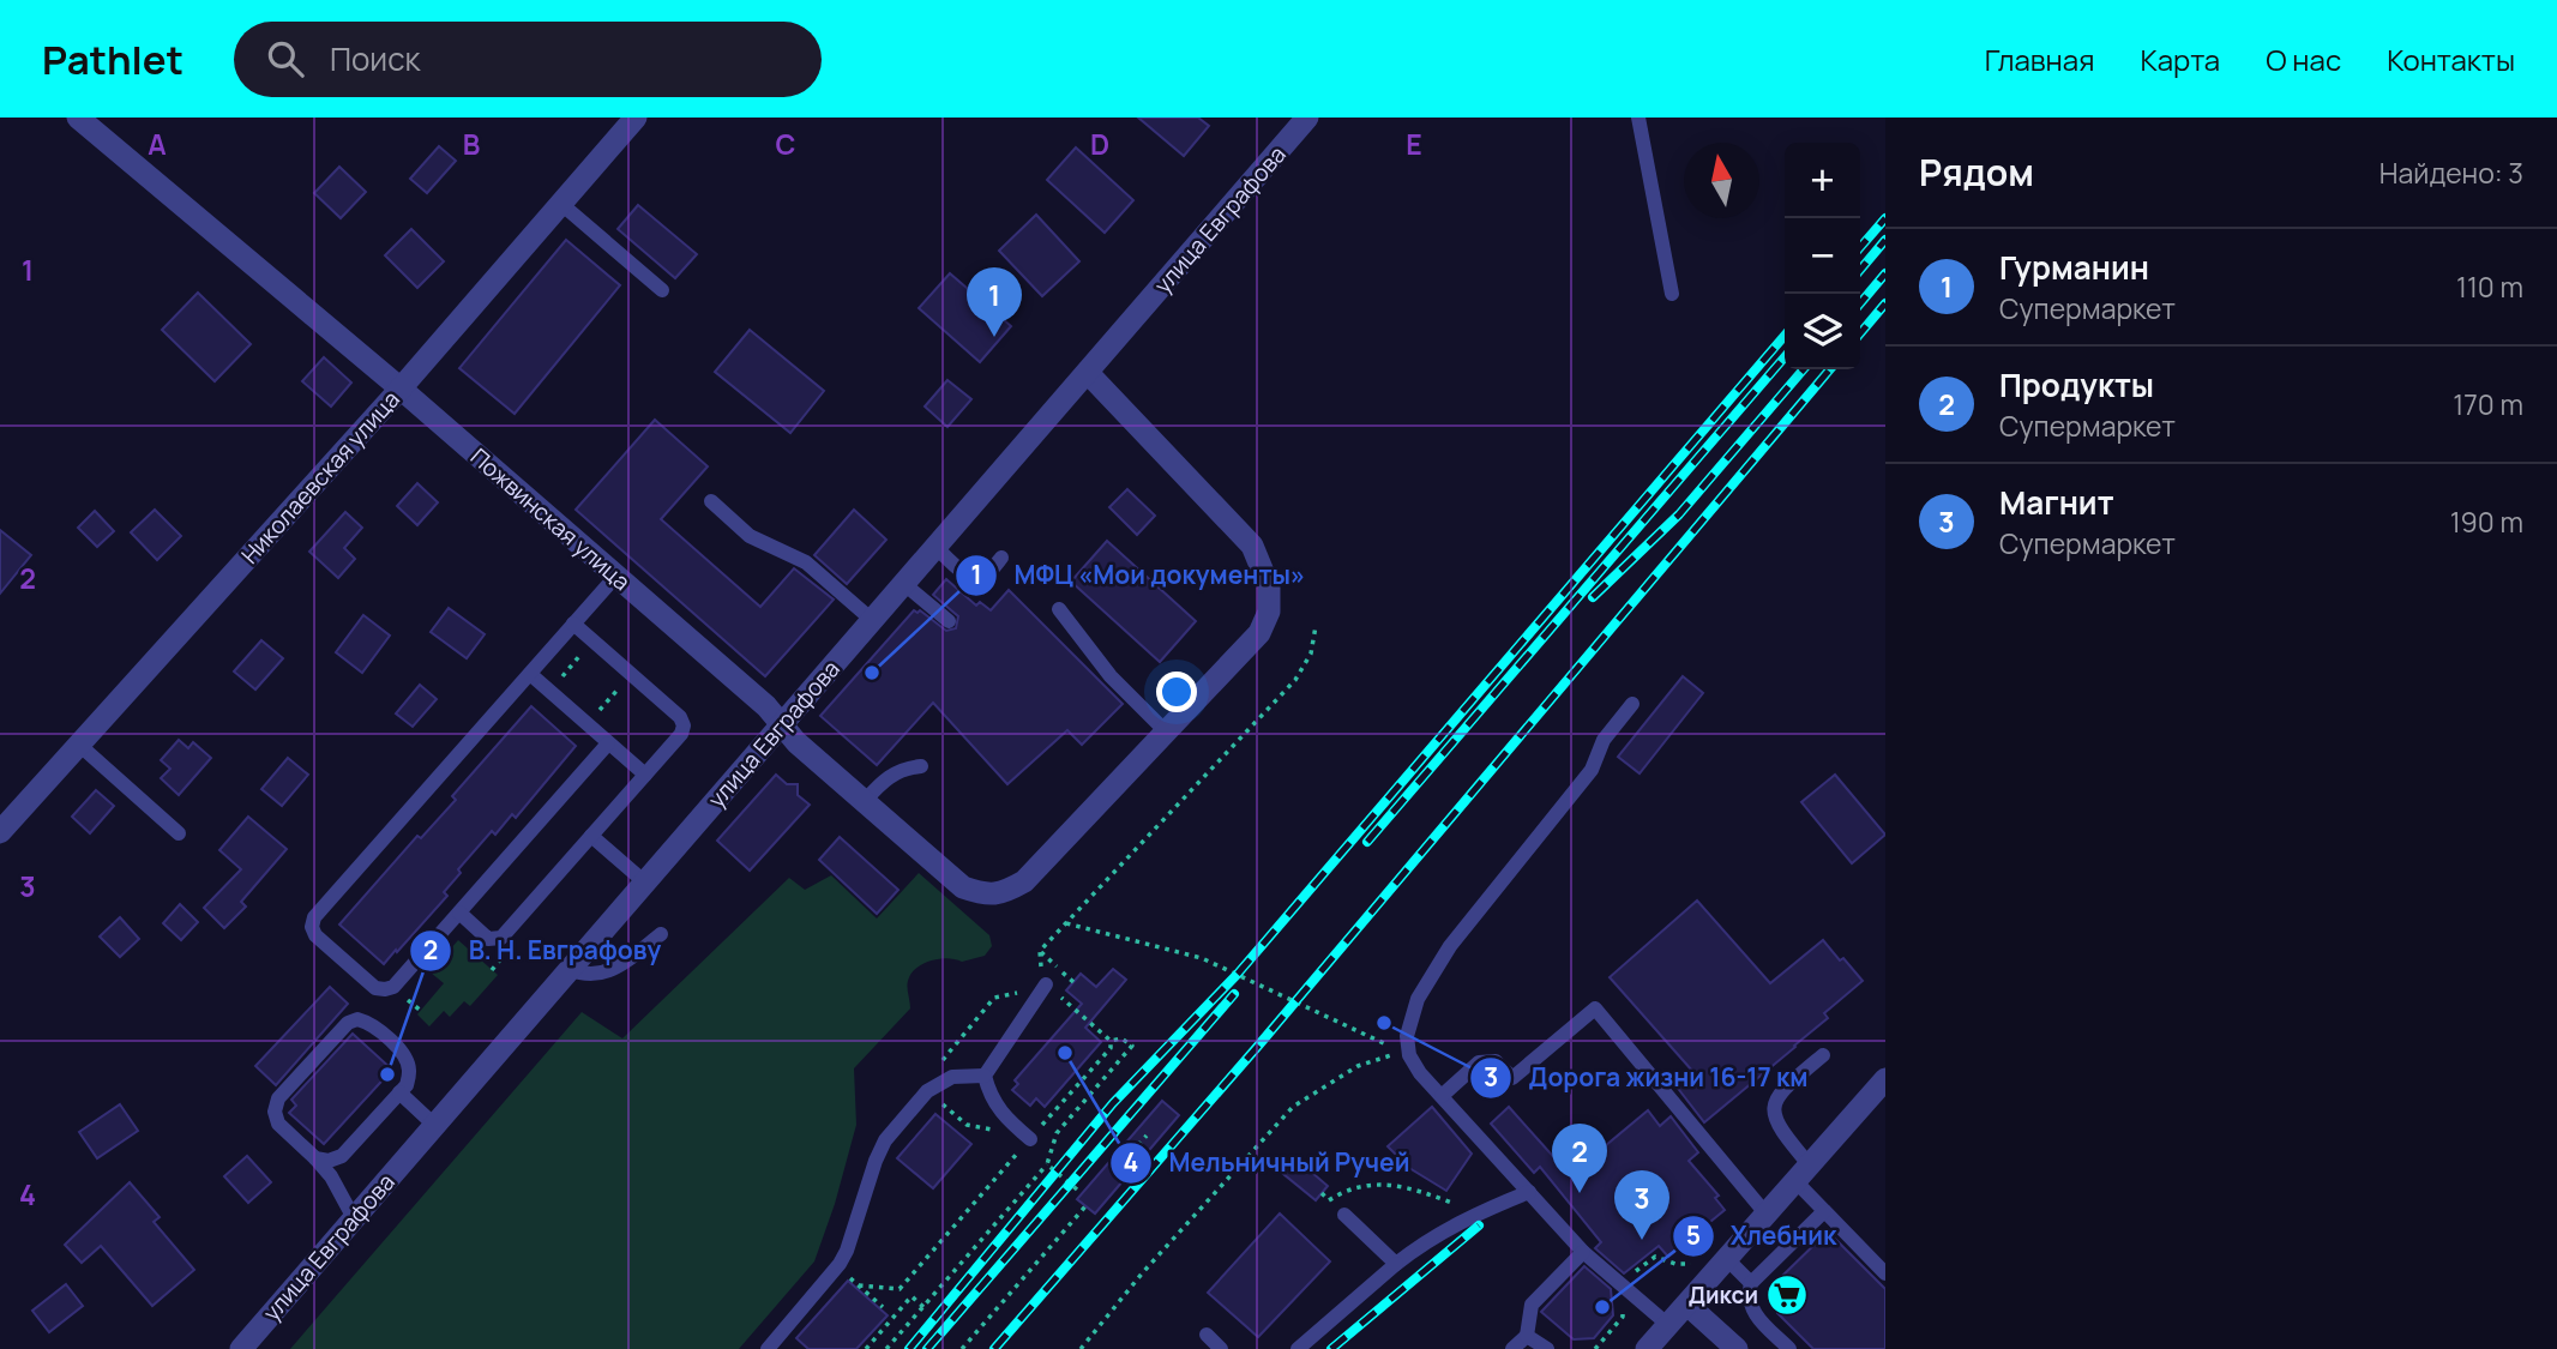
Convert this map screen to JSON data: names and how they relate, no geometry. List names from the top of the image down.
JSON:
{
  "streets": {
    "street": ["улица Евграфова", "Николаевская улица", "Пожвинская улица"]
  },
  "crossings": [
    ["улица Евграфова", "Пожвинская улица"],
    ["Николаевская улица", "Пожвинская улица"]
  ],
  "places": {
    "other": [
      "МФЦ «Мои документы»",
      "Дорога жизни 16-17 км",
      "Мельничный Ручей",
      "В. Н. Евграфову",
      "Хлебник"
    ],
    "supermarket": ["Дикси"]
  },
  "north": "top",
  "page": {
    "header": "Pathlet",
    "search": "Поиск",
    "nav": [
      "Главная",
      "Карта",
      "О нас",
      "Контакты"
    ],
    "heading": ["Рядом", "Найдено: 3"],
    "map_buttons": ["+", "−"],
    "list": [
      {
        "mark": "1",
        "name": "Гурманин",
        "note": "Супермаркет",
        "value": "110 m"
      },
      {
        "mark": "2",
        "name": "Продукты",
        "note": "Супермаркет",
        "value": "170 m"
      },
      {
        "mark": "3",
        "name": "Магнит",
        "note": "Супермаркет",
        "value": "190 m"
      }
    ],
    "pins": ["1", "2", "3"]
  },
  "grid": {
    "columns": [
      "A",
      "B",
      "C",
      "D",
      "E"
    ],
    "rows": [
      "1",
      "2",
      "3",
      "4"
    ]
  }
}
